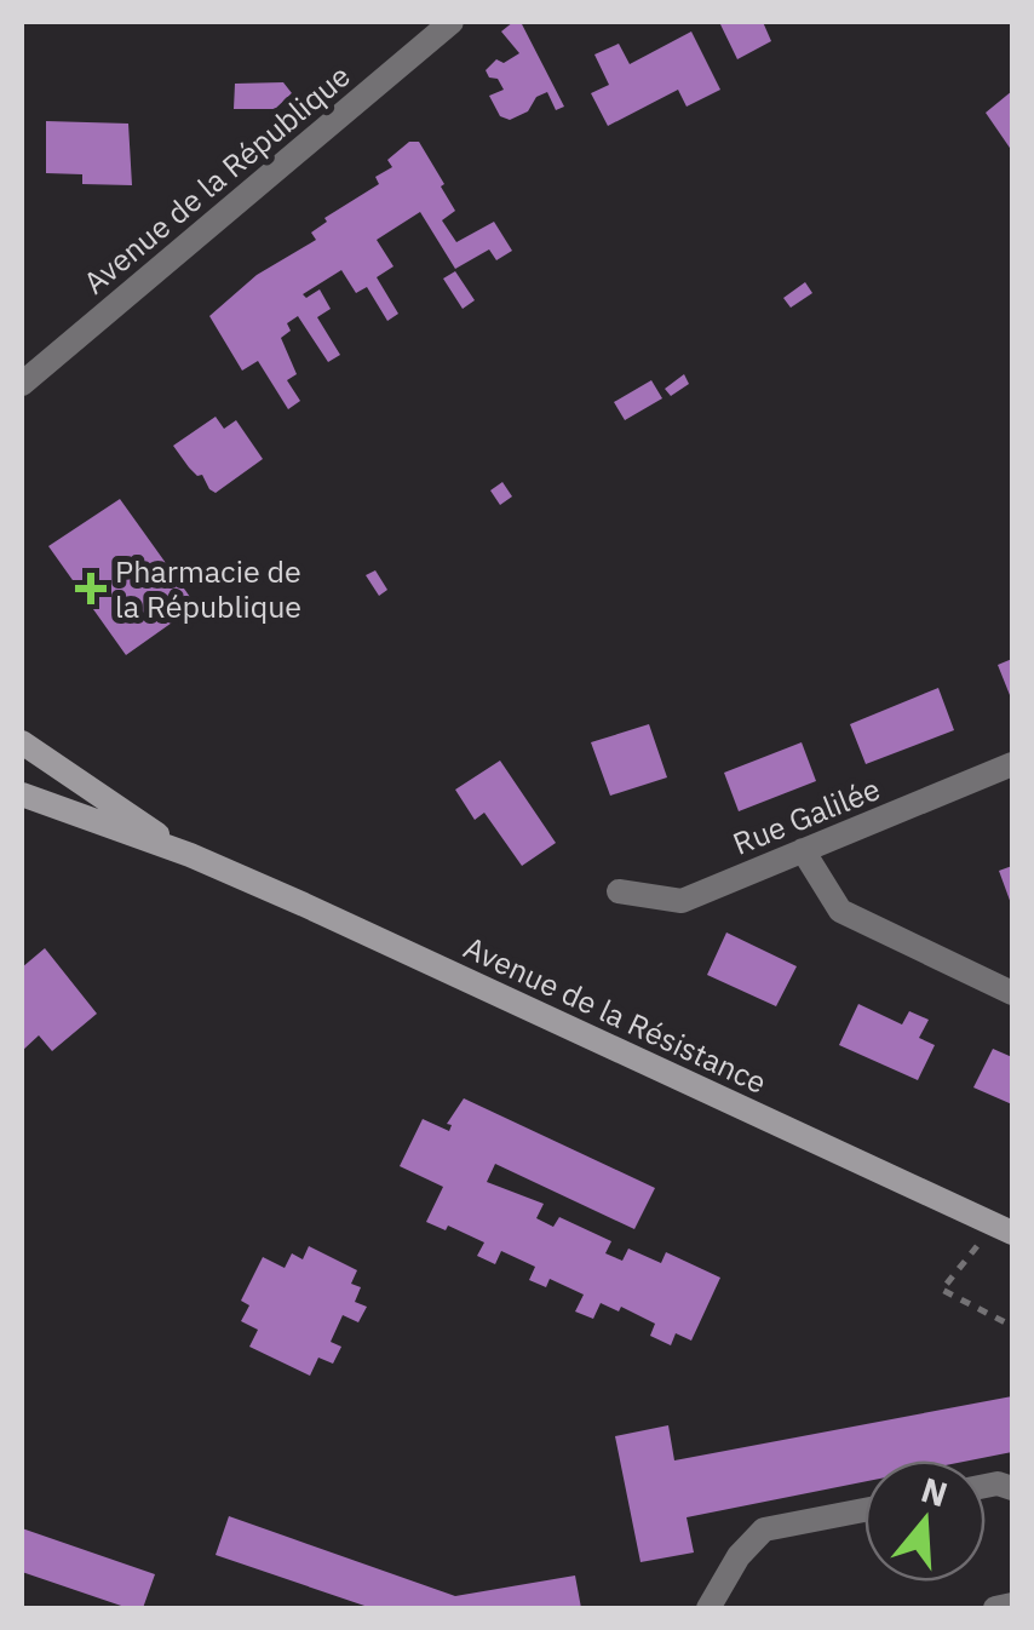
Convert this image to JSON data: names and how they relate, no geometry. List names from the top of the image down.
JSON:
{
  "streets": {
    "main road": ["Avenue de la Résistance"],
    "street": ["Avenue de la République", "Rue Galilée"]
  },
  "places": {
    "health": ["Pharmacie de la République"]
  },
  "north": "top"
}
